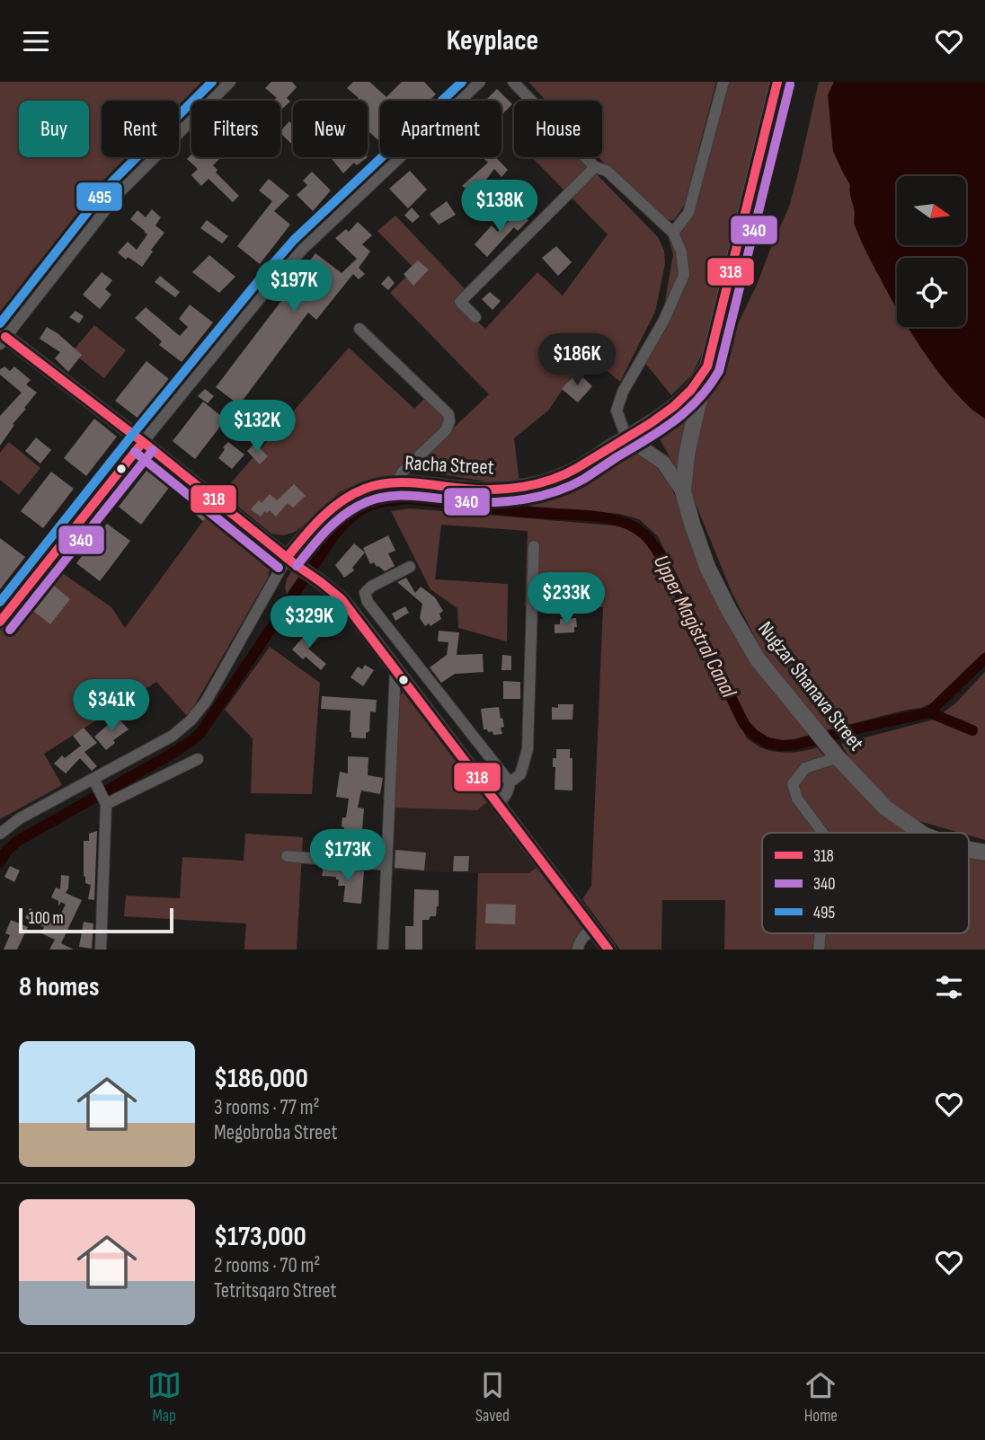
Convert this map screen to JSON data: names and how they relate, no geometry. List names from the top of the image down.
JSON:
{
  "streets": {
    "main road": ["Nugzar Shanava Street"],
    "street": ["Racha Street"]
  },
  "crossings": [
    ["Racha Street", "Nugzar Shanava Street"]
  ],
  "water": ["Upper Magistral Canal"],
  "lines": ["transit line 318", "transit line 495", "transit line 340"],
  "legend": ["318", "340", "495"],
  "scale_bar": "100 m",
  "north": "right",
  "page": {
    "header": "Keyplace",
    "chip": [
      "Buy",
      "Rent",
      "Filters",
      "New",
      "Apartment",
      "House"
    ],
    "price": [
      "$138K",
      "$197K",
      "$186K",
      "$132K",
      "$233K",
      "$329K",
      "$341K",
      "$173K"
    ],
    "scale": "100 m",
    "heading": "8 homes",
    "list": [
      {
        "name": "$186,000",
        "note": "3 rooms · 77 m² · Megobroba Street"
      },
      {
        "name": "$173,000",
        "note": "2 rooms · 70 m² · Tetritsqaro Street"
      }
    ],
    "tabs": ["Map", "Saved", "Home"]
  }
}
